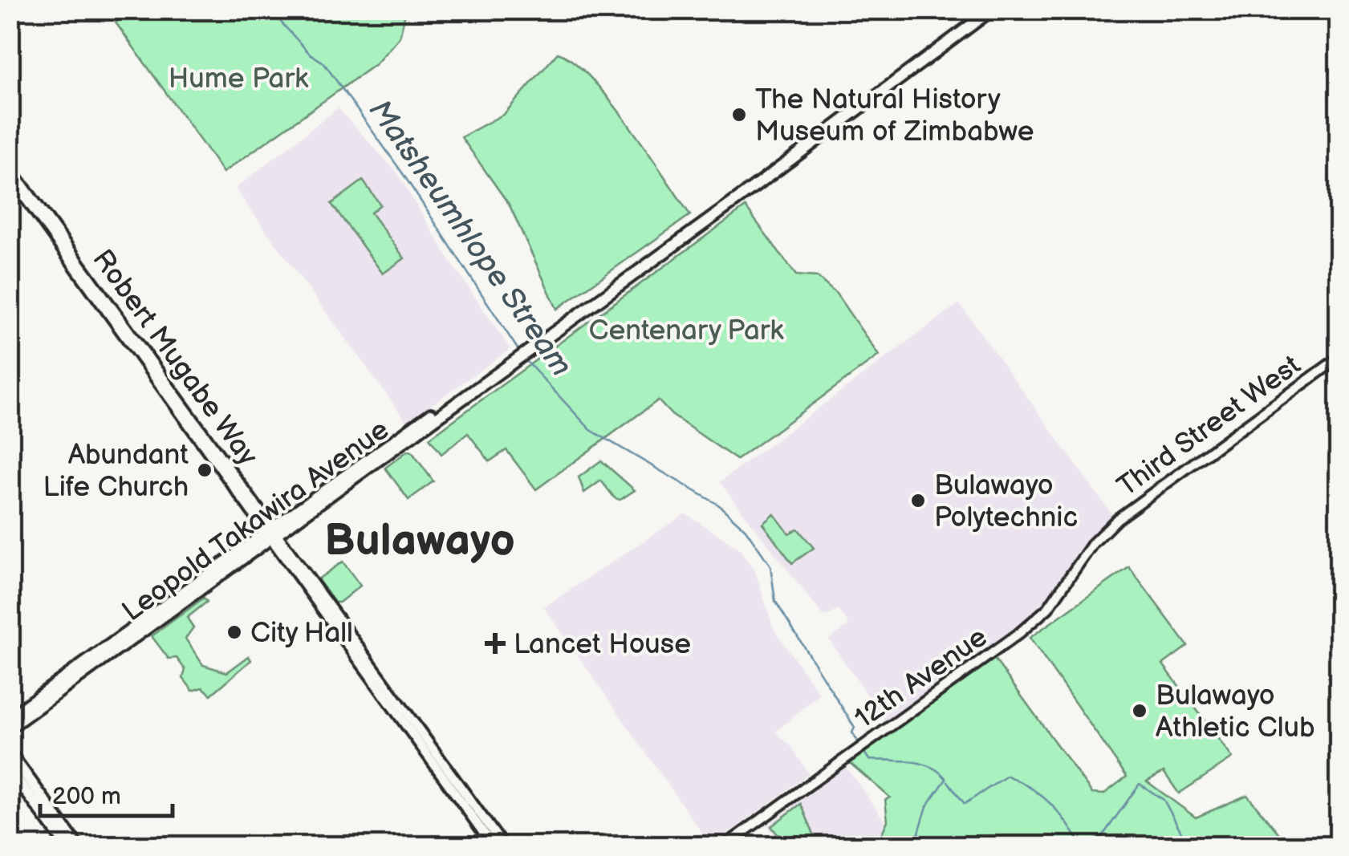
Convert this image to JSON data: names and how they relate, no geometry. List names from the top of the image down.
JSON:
{
  "streets": {
    "highway": ["Leopold Takawira Avenue"],
    "main road": ["Robert Mugabe Way", "Third Street West", "12th Avenue"]
  },
  "crossings": [
    ["Robert Mugabe Way", "Leopold Takawira Avenue"],
    ["Third Street West", "12th Avenue"]
  ],
  "districts": ["Bulawayo"],
  "water": ["Matsheumhlope Stream"],
  "parks": ["Hume Park", "Centenary Park"],
  "places": {
    "other": [
      "The Natural History Museum of Zimbabwe",
      "Abundant Life Church",
      "Bulawayo Polytechnic",
      "City Hall",
      "Bulawayo Athletic Club"
    ],
    "health": ["Lancet House"]
  },
  "scale_bar": "200 m"
}
